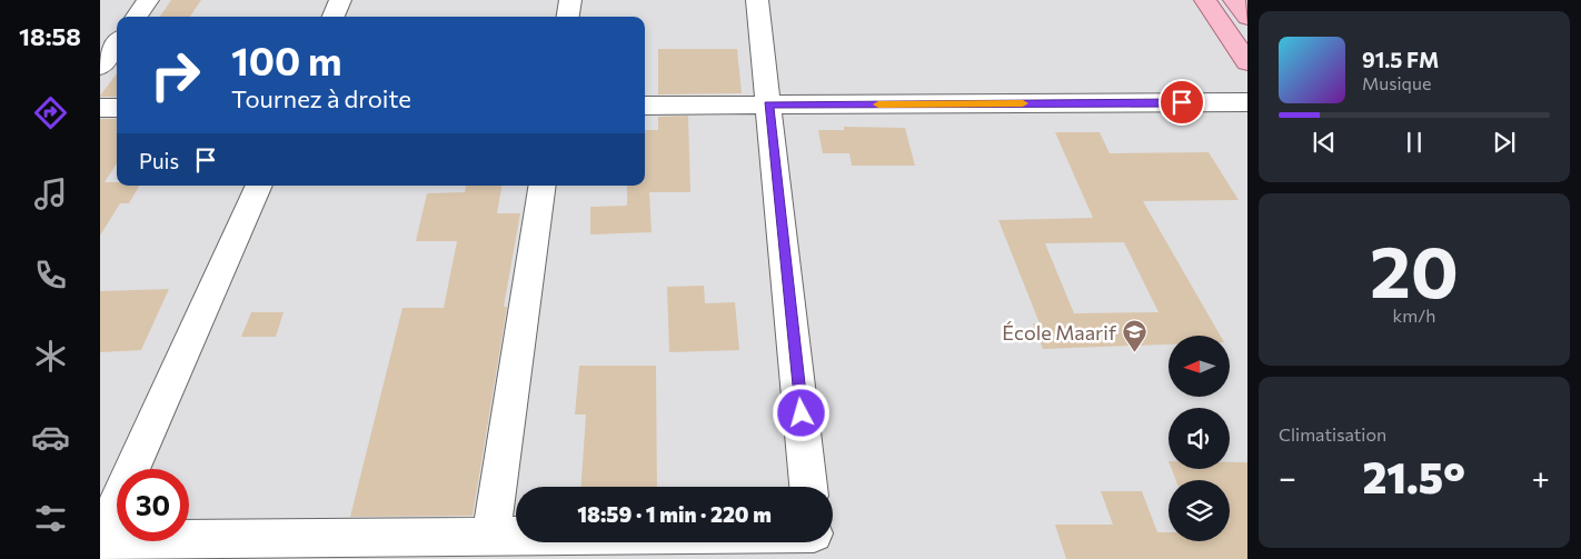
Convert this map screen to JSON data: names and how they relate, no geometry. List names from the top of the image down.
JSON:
{
  "places": {
    "school or university": ["École Maarif"]
  },
  "north": "left",
  "page": {
    "tabs": "18:58",
    "turn": ["100 m", "Tournez à droite"],
    "song": ["91.5 FM", "Musique"],
    "then": "Puis",
    "tile": [
      ["20", "km/h"],
      "Climatisation"
    ],
    "heat": ["−", "21.5°", "+"],
    "limit": "30",
    "trip": "18:59 · 1 min · 220 m"
  }
}
